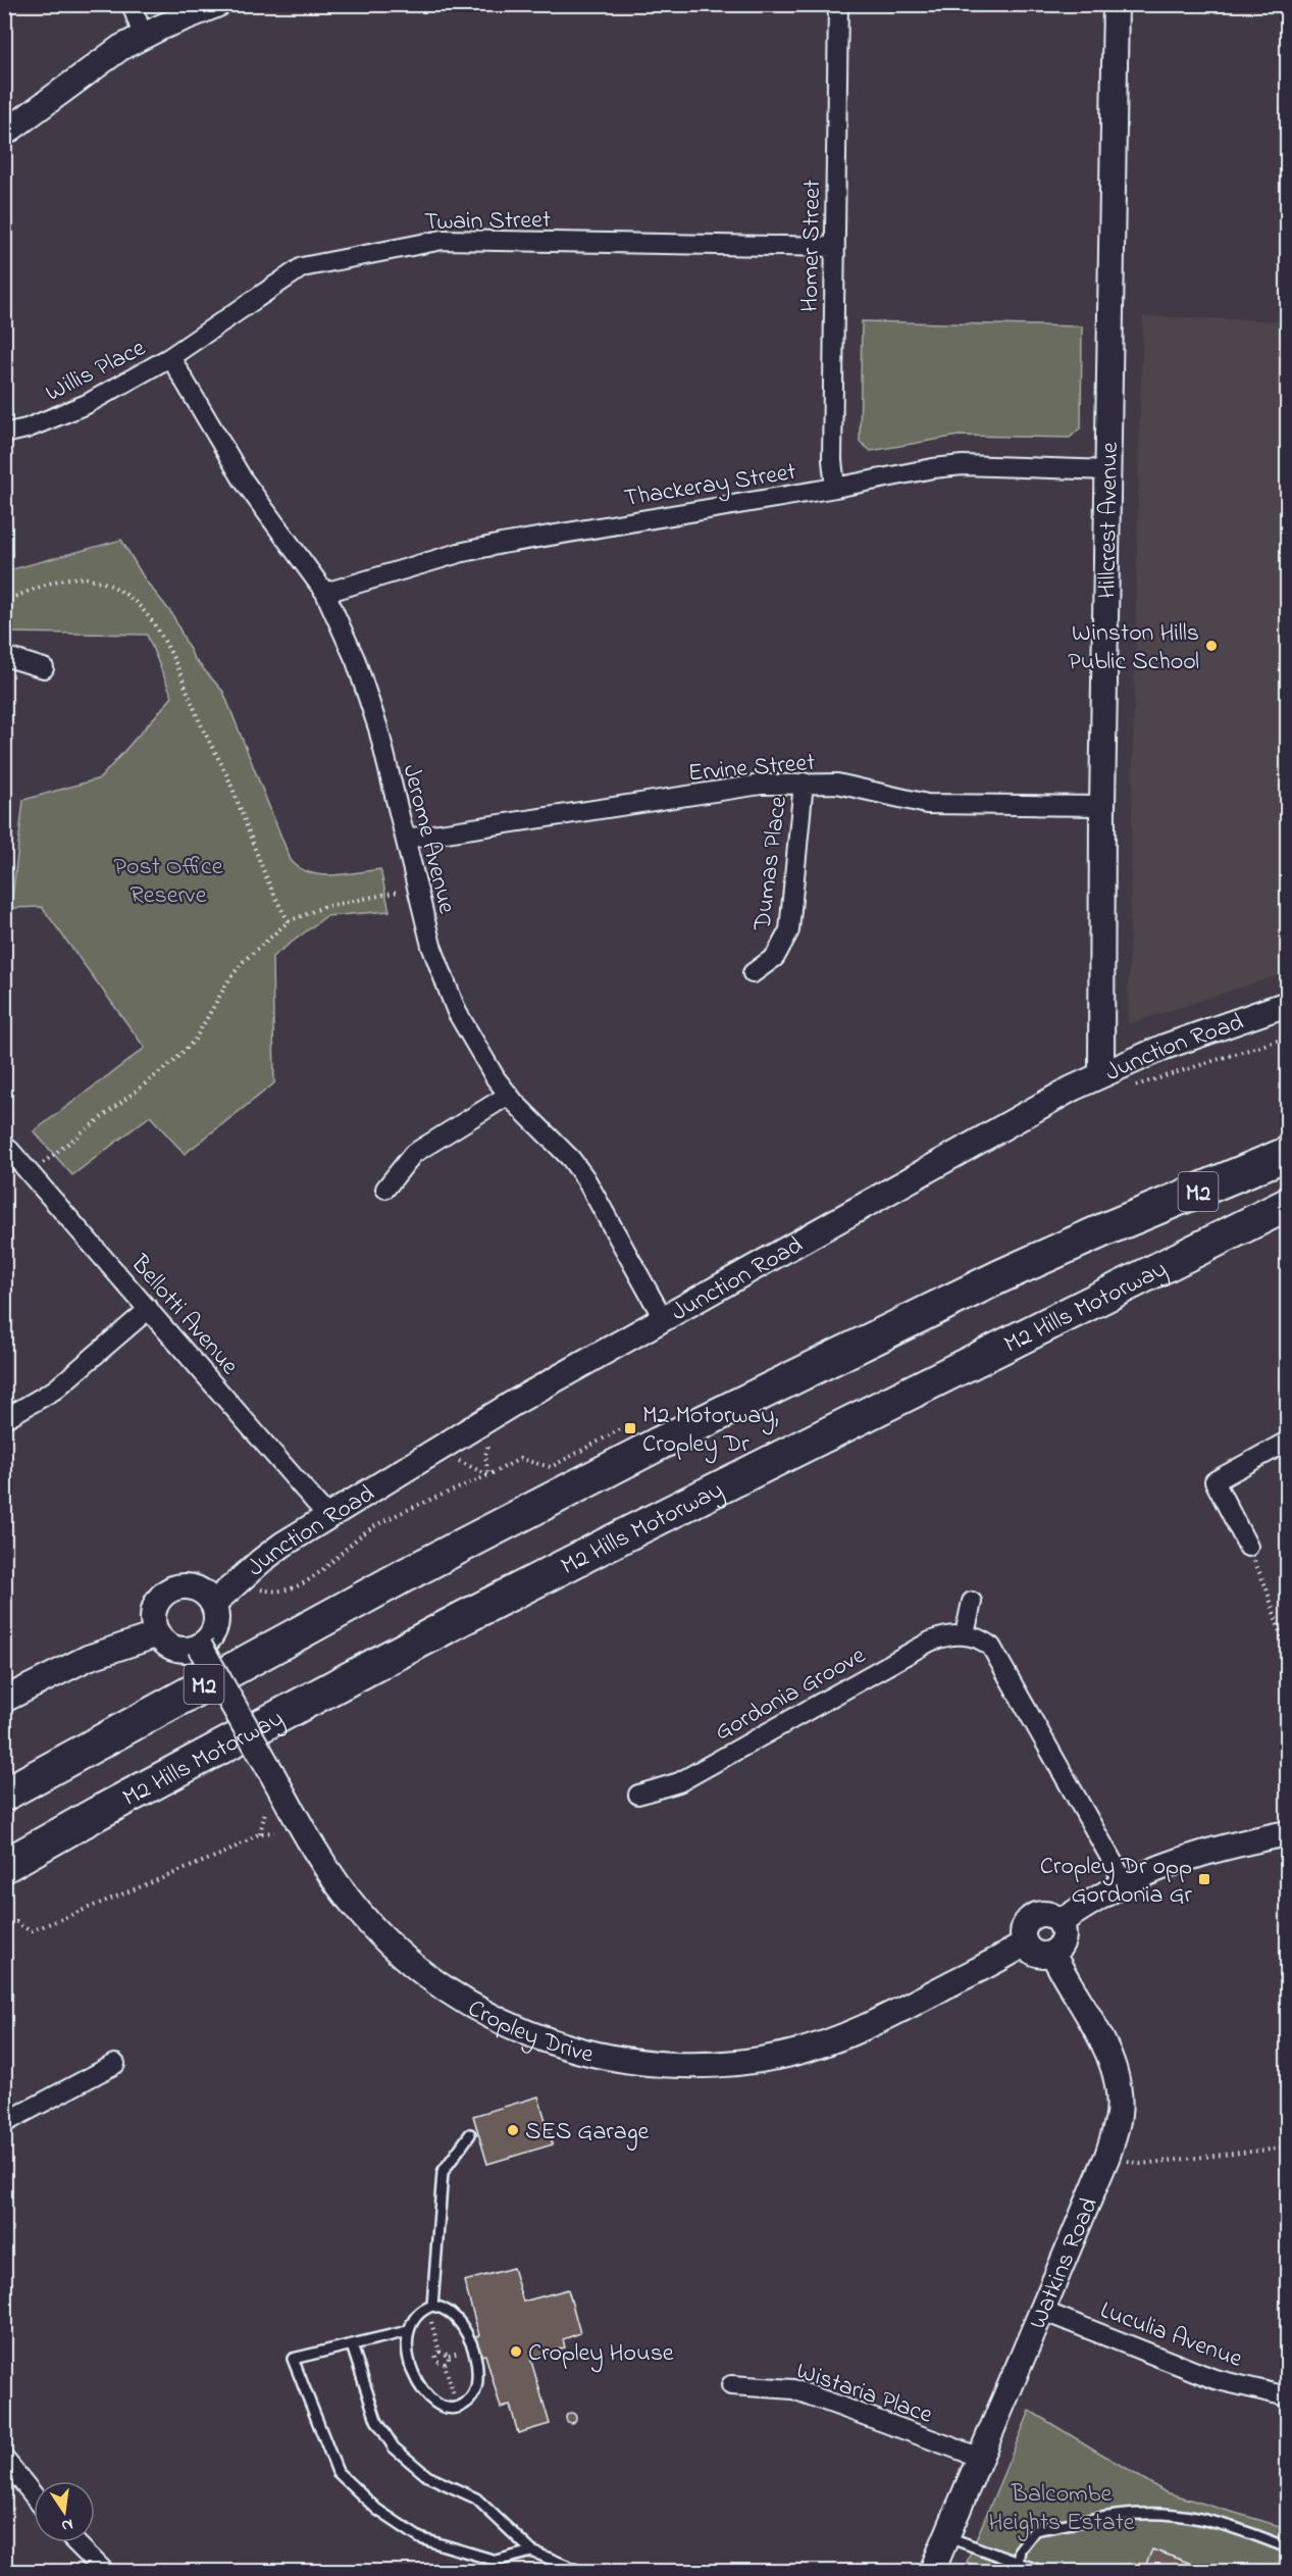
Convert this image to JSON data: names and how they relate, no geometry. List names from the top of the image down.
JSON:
{
  "streets": {
    "highway": ["M2", "M2 Hills Motorway"],
    "street": [
      "Twain Street",
      "Homer Street",
      "Willis Place",
      "Thackeray Street",
      "Hillcrest Avenue",
      "Ervine Street",
      "Jerome Avenue",
      "Dumas Place",
      "Junction Road",
      "Bellotti Avenue",
      "Gordonia Groove",
      "Cropley Drive",
      "Watkins Road",
      "Luculia Avenue",
      "Wistaria Place"
    ]
  },
  "crossings": [
    ["Twain Street", "Homer Street"],
    ["Twain Street", "Willis Place"],
    ["Twain Street", "Jerome Avenue"],
    ["Homer Street", "Thackeray Street"],
    ["Willis Place", "Jerome Avenue"],
    ["Thackeray Street", "Hillcrest Avenue"],
    ["Thackeray Street", "Jerome Avenue"],
    ["Hillcrest Avenue", "Ervine Street"],
    ["Hillcrest Avenue", "Junction Road"],
    ["Ervine Street", "Jerome Avenue"],
    ["Ervine Street", "Dumas Place"],
    ["Jerome Avenue", "Junction Road"],
    ["Junction Road", "Bellotti Avenue"],
    ["Junction Road", "Cropley Drive"],
    ["Cropley Drive", "Watkins Road"],
    ["Watkins Road", "Luculia Avenue"],
    ["Watkins Road", "Wistaria Place"]
  ],
  "parks": ["Post Office Reserve", "Balcombe Heights Estate"],
  "places": {
    "other": ["Winston Hills Public School", "SES Garage", "Cropley House"],
    "transit": ["M2 Motorway, Cropley Dr", "Cropley Dr opp Gordonia Gr"]
  },
  "north": "bottom"
}
